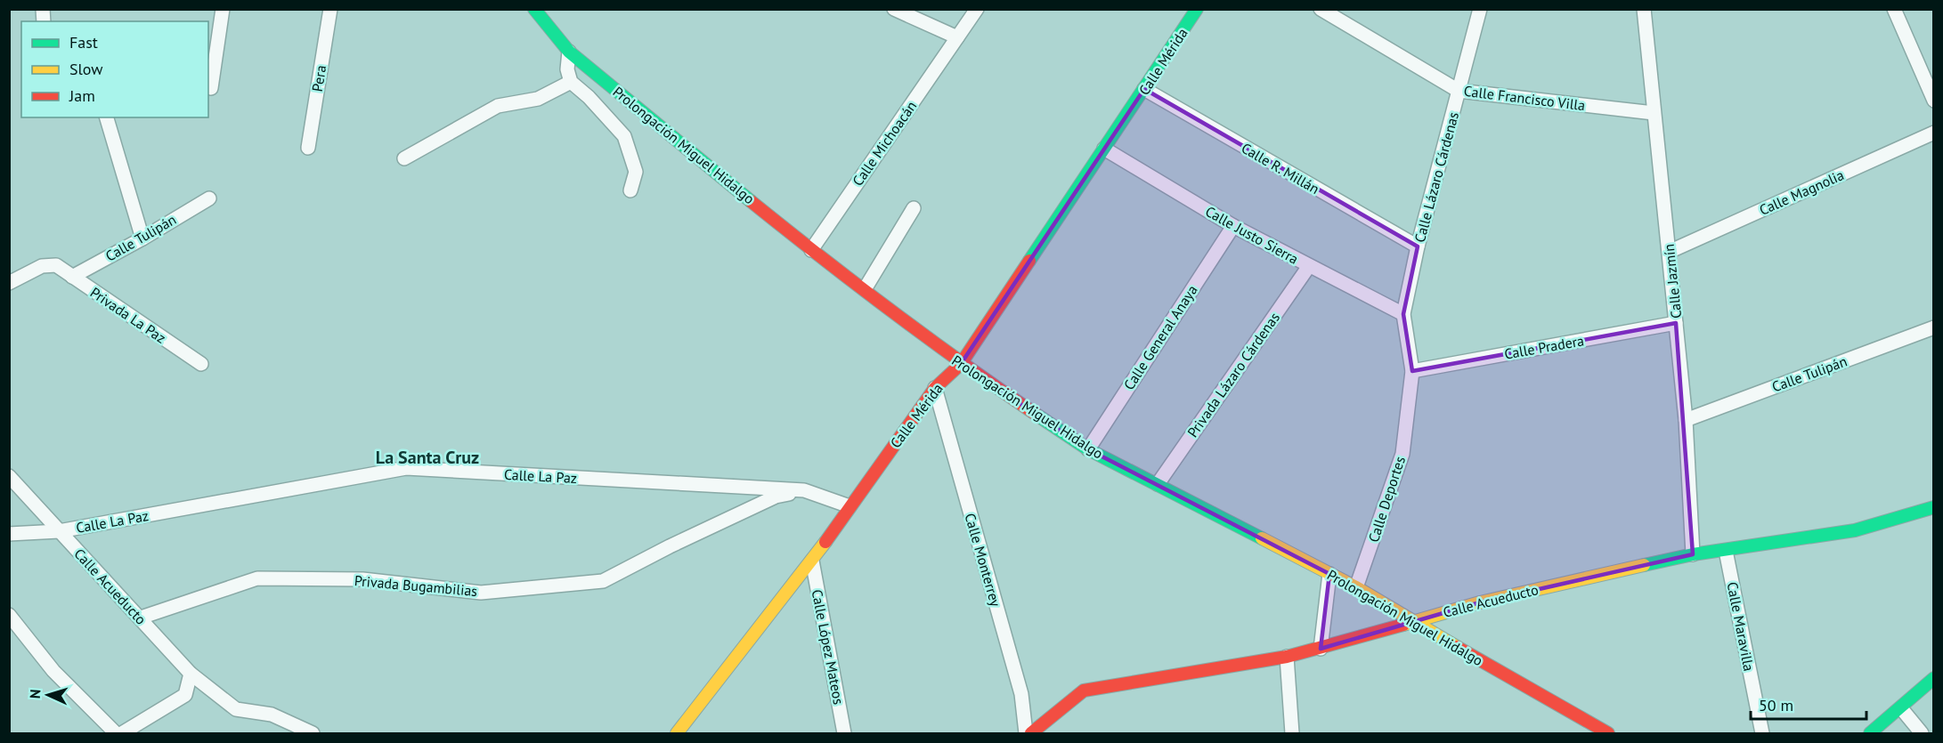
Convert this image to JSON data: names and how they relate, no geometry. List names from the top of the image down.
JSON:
{
  "streets": {
    "street": [
      "Calle Mérida",
      "Pera",
      "Calle Francisco Villa",
      "Calle Michoacán",
      "Prolongación Miguel Hidalgo",
      "Calle R. Millán",
      "Calle Lázaro Cárdenas",
      "Calle Magnolia",
      "Calle Justo Sierra",
      "Calle Tulipán",
      "Calle Jazmín",
      "Privada La Paz",
      "Calle General Anaya",
      "Calle Pradera",
      "Privada Lázaro Cárdenas",
      "Calle La Paz",
      "Calle Deportes",
      "Calle Monterrey",
      "Privada Bugambilias",
      "Calle Acueducto",
      "Calle Maravilla",
      "Calle López Mateos"
    ]
  },
  "crossings": [
    ["Calle Mérida", "Prolongación Miguel Hidalgo"],
    ["Calle Mérida", "Calle R. Millán"],
    ["Calle Mérida", "Calle Justo Sierra"],
    ["Calle Mérida", "Calle La Paz"],
    ["Calle Mérida", "Calle Monterrey"],
    ["Calle Mérida", "Calle López Mateos"],
    ["Calle Francisco Villa", "Calle Lázaro Cárdenas"],
    ["Calle Francisco Villa", "Calle Jazmín"],
    ["Calle Michoacán", "Prolongación Miguel Hidalgo"],
    ["Prolongación Miguel Hidalgo", "Calle General Anaya"],
    ["Prolongación Miguel Hidalgo", "Privada Lázaro Cárdenas"],
    ["Prolongación Miguel Hidalgo", "Calle Deportes"],
    ["Prolongación Miguel Hidalgo", "Calle Acueducto"],
    ["Calle R. Millán", "Calle Lázaro Cárdenas"],
    ["Calle Lázaro Cárdenas", "Calle Justo Sierra"],
    ["Calle Lázaro Cárdenas", "Calle Deportes"],
    ["Calle Magnolia", "Calle Jazmín"],
    ["Calle Justo Sierra", "Calle General Anaya"],
    ["Calle Justo Sierra", "Privada Lázaro Cárdenas"],
    ["Calle Justo Sierra", "Calle Deportes"],
    ["Calle Tulipán", "Calle Jazmín"],
    ["Calle Tulipán", "Privada La Paz"],
    ["Calle Jazmín", "Calle Pradera"],
    ["Calle Jazmín", "Calle Acueducto"],
    ["Calle Pradera", "Calle Deportes"],
    ["Calle La Paz", "Privada Bugambilias"],
    ["Calle La Paz", "Calle Acueducto"],
    ["Privada Bugambilias", "Calle Acueducto"],
    ["Calle Acueducto", "Calle Maravilla"]
  ],
  "districts": ["La Santa Cruz"],
  "legend": ["Fast", "Slow", "Jam"],
  "scale_bar": "50 m",
  "north": "left"
}
